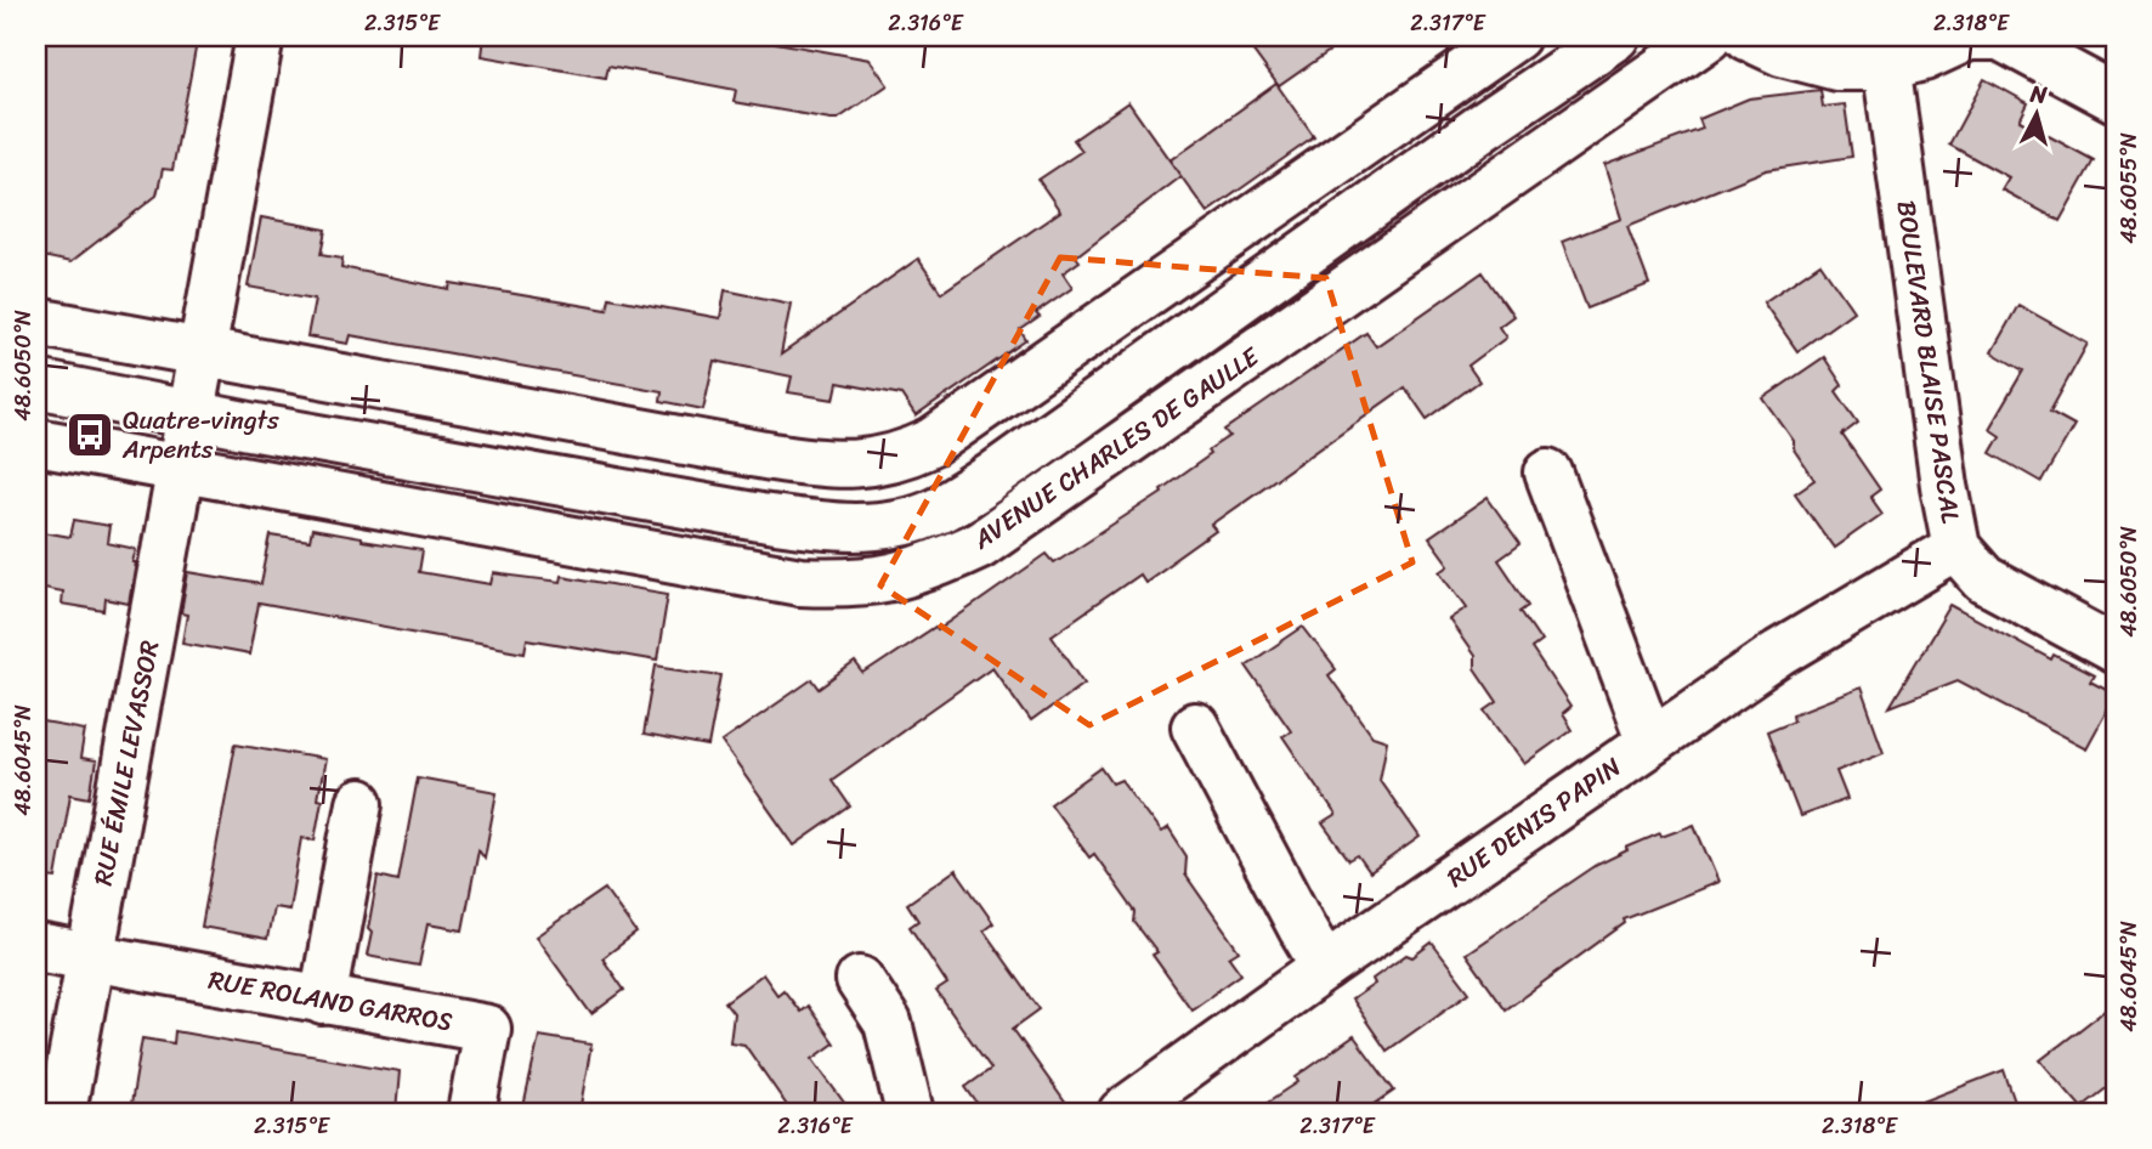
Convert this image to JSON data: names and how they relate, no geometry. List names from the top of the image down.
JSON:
{
  "streets": {
    "street": [
      "BOULEVARD BLAISE PASCAL",
      "AVENUE CHARLES DE GAULLE",
      "RUE ÉMILE LEVASSOR",
      "RUE DENIS PAPIN",
      "RUE ROLAND GARROS"
    ]
  },
  "crossings": [
    ["BOULEVARD BLAISE PASCAL", "RUE DENIS PAPIN"],
    ["AVENUE CHARLES DE GAULLE", "RUE ÉMILE LEVASSOR"],
    ["RUE ÉMILE LEVASSOR", "RUE ROLAND GARROS"]
  ],
  "places": {
    "bus stop": ["Quatre-vingts Arpents"]
  },
  "north": "top",
  "coordinates": [
    "2.315°E",
    "2.316°E",
    "2.317°E",
    "2.318°E",
    "48.6055°N",
    "48.6050°N",
    "48.6045°N"
  ]
}
